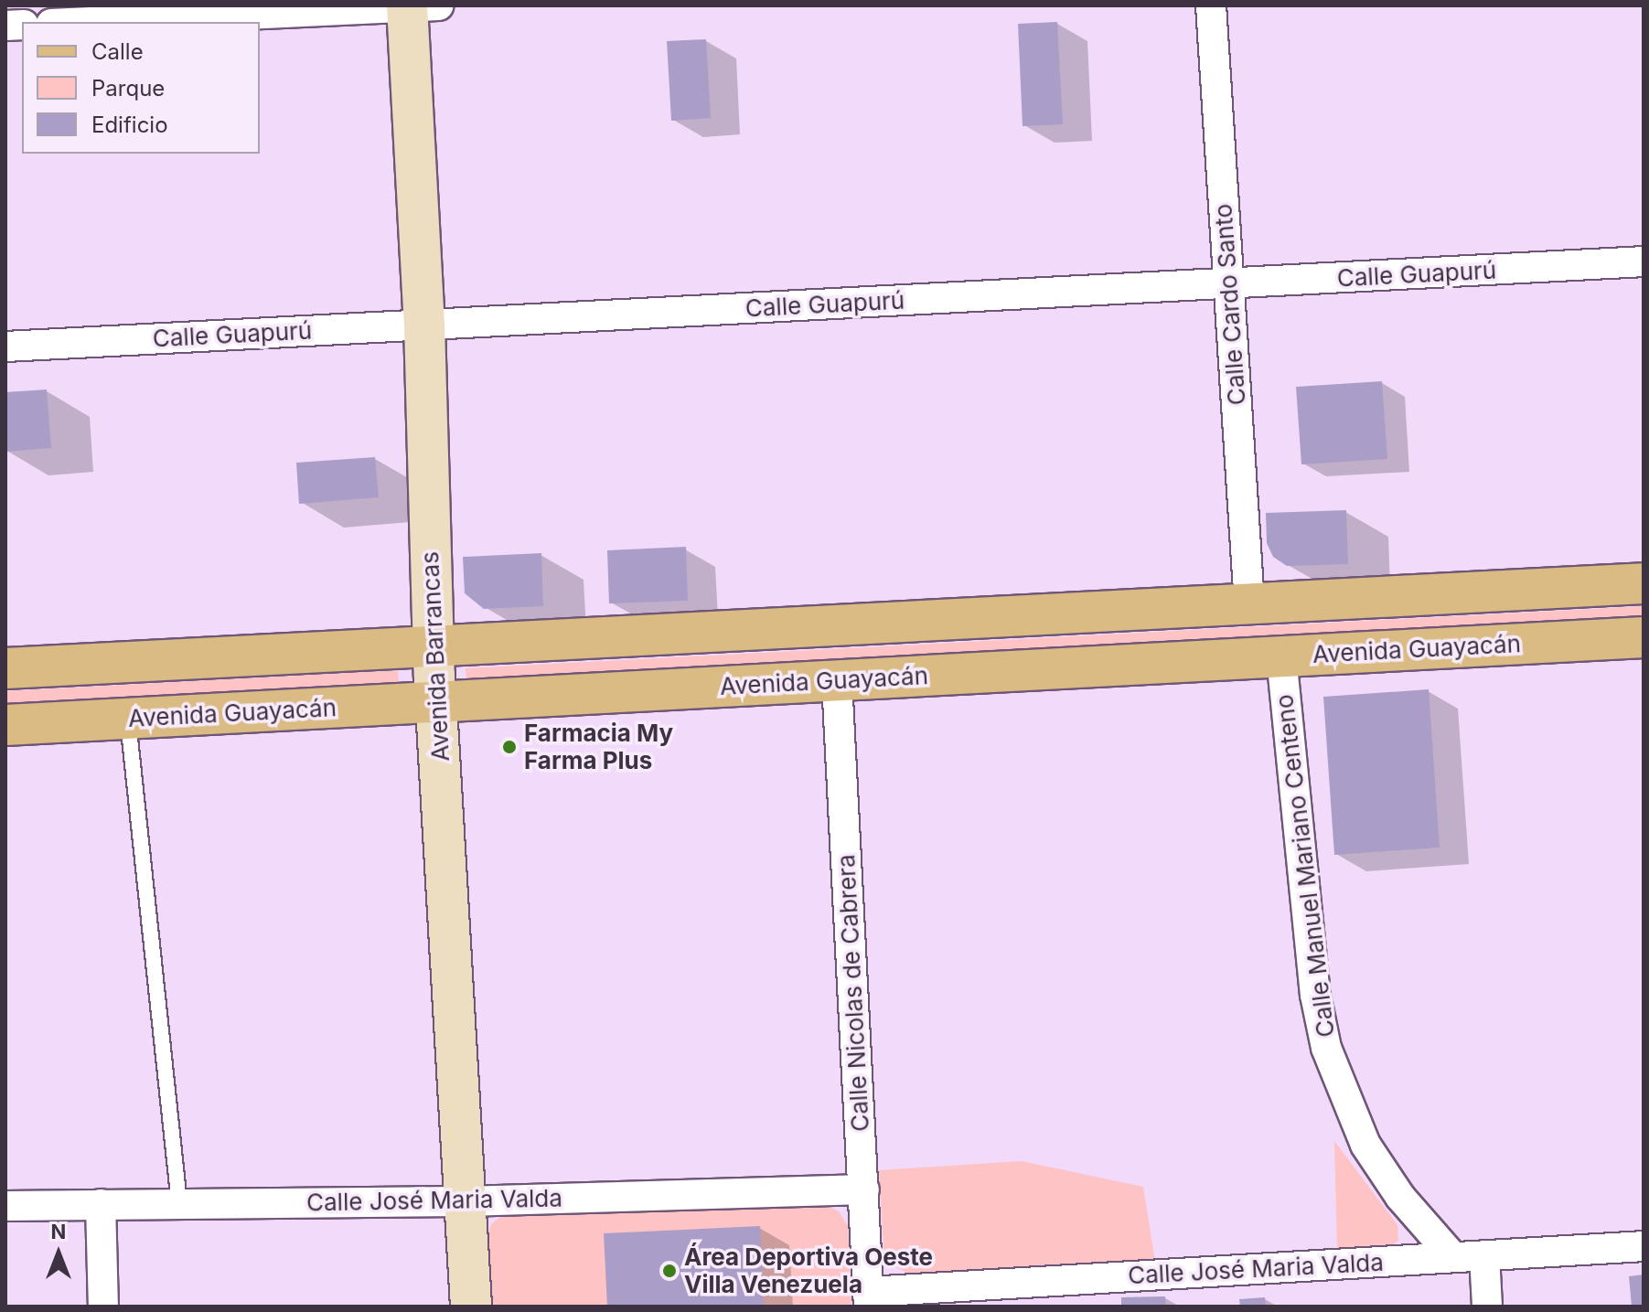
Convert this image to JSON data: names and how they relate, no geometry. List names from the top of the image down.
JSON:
{
  "streets": {
    "main road": ["Avenida Guayacán"],
    "street": [
      "Calle Guapurú",
      "Calle Cardo Santo",
      "Avenida Barrancas",
      "Calle Manuel Mariano Centeno",
      "Calle Nicolas de Cabrera",
      "Calle José Maria Valda"
    ]
  },
  "crossings": [
    ["Calle Guapurú", "Calle Cardo Santo"],
    ["Calle Guapurú", "Avenida Barrancas"],
    ["Avenida Guayacán", "Avenida Barrancas"],
    ["Avenida Guayacán", "Calle Manuel Mariano Centeno"],
    ["Avenida Guayacán", "Calle Nicolas de Cabrera"],
    ["Avenida Barrancas", "Calle José Maria Valda"],
    ["Calle Manuel Mariano Centeno", "Calle José Maria Valda"],
    ["Calle Nicolas de Cabrera", "Calle José Maria Valda"]
  ],
  "places": ["Farmacia My Farma Plus", "Área Deportiva Oeste Villa Venezuela"],
  "legend": ["Calle", "Parque", "Edificio"],
  "north": "top"
}
